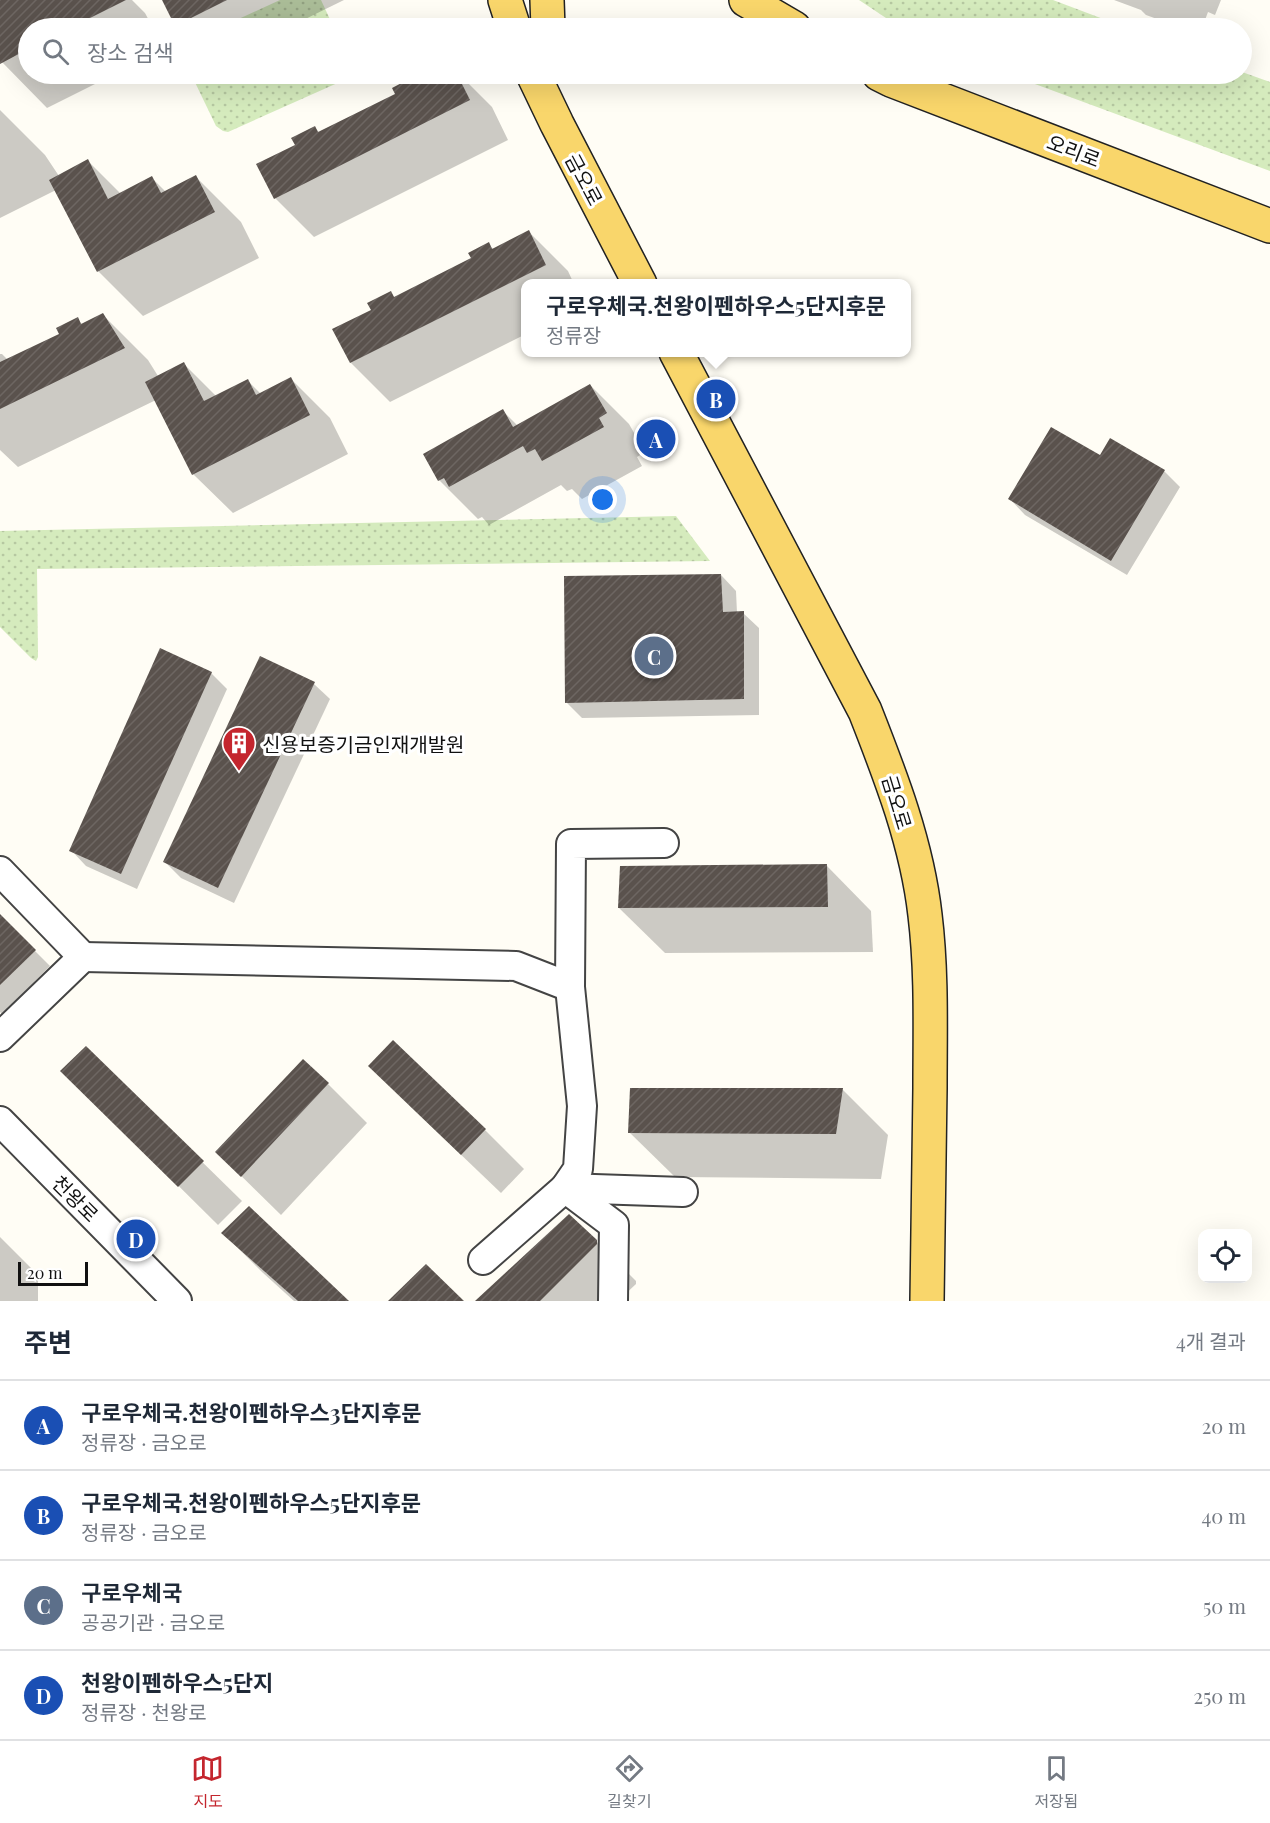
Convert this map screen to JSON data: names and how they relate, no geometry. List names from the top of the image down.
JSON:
{
  "streets": {
    "main road": ["오리로", "금오로"],
    "street": ["천왕로"]
  },
  "places": {
    "building": ["신용보증기금인재개발원"]
  },
  "scale_bar": "20 m",
  "page": {
    "search": "장소 검색",
    "popup": ["구로우체국.천왕이펜하우스5단지후문", "정류장"],
    "pins": [
      "B",
      "A",
      "C",
      "D"
    ],
    "scale": "20 m",
    "heading": ["주변", "4개 결과"],
    "list": [
      {
        "mark": "A",
        "name": "구로우체국.천왕이펜하우스3단지후문",
        "note": "정류장 · 금오로",
        "value": "20 m"
      },
      {
        "mark": "B",
        "name": "구로우체국.천왕이펜하우스5단지후문",
        "note": "정류장 · 금오로",
        "value": "40 m"
      },
      {
        "mark": "C",
        "name": "구로우체국",
        "note": "공공기관 · 금오로",
        "value": "50 m"
      },
      {
        "mark": "D",
        "name": "천왕이펜하우스5단지",
        "note": "정류장 · 천왕로",
        "value": "250 m"
      }
    ],
    "nav": ["지도", "길찾기", "저장됨"]
  }
}
